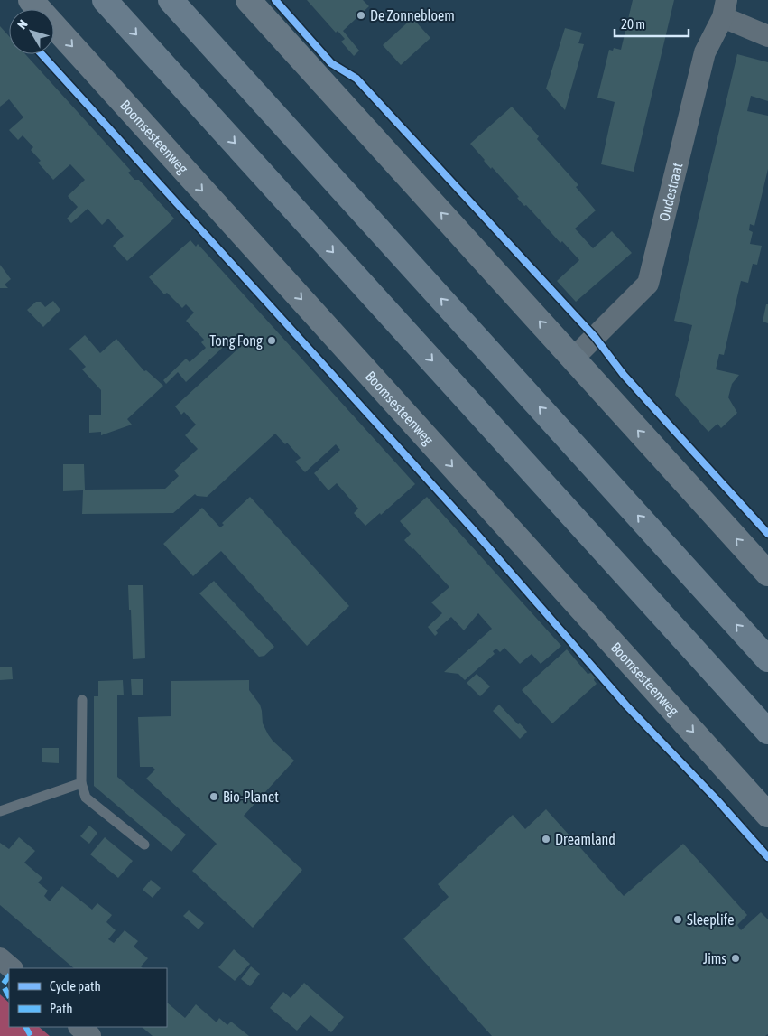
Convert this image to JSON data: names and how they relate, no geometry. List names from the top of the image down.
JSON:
{
  "streets": {
    "main road": ["Boomsesteenweg"],
    "street": ["Oudestraat"]
  },
  "places": [
    "De Zonnebloem",
    "Tong Fong",
    "Bio-Planet",
    "Dreamland",
    "Sleeplife",
    "Jims"
  ],
  "legend": ["Cycle path", "Path"],
  "scale_bar": "20 m",
  "north": "top left"
}
